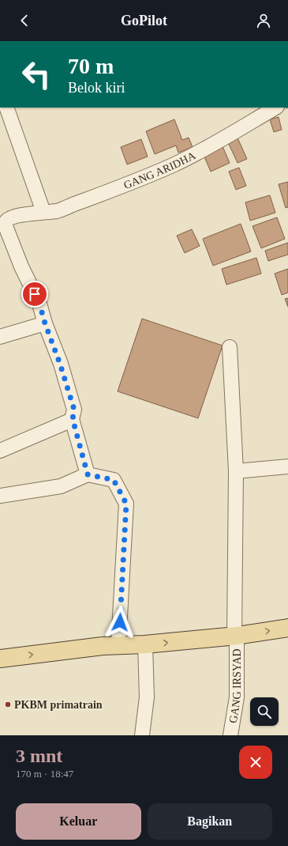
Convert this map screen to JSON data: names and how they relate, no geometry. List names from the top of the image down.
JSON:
{
  "streets": {
    "street": ["GANG ARIDHA", "GANG IRSYAD"]
  },
  "places": ["PKBM primatrain"],
  "page": {
    "header": "GoPilot",
    "turn": ["70 m", "Belok kiri"],
    "heading": ["3 mnt", "170 m · 18:47"],
    "buttons": ["Keluar", "Bagikan"]
  }
}
